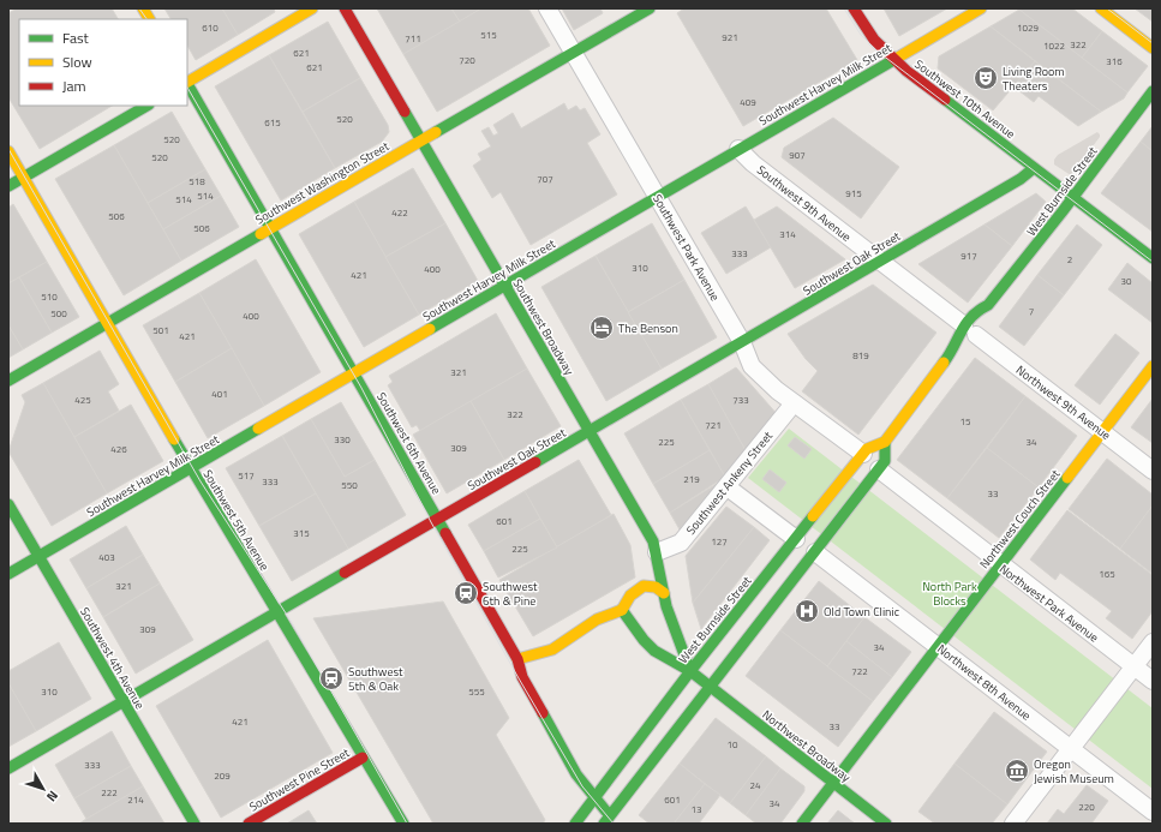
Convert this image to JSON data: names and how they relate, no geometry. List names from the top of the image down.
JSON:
{
  "streets": {
    "street": [
      "Southwest Harvey Milk Street",
      "Southwest 10th Avenue",
      "Southwest Washington Street",
      "West Burnside Street",
      "Southwest 9th Avenue",
      "Southwest Park Avenue",
      "Southwest Oak Street",
      "Southwest Broadway",
      "Northwest 9th Avenue",
      "Southwest 6th Avenue",
      "Southwest Ankeny Street",
      "Northwest Couch Street",
      "Southwest 5th Avenue",
      "Northwest Park Avenue",
      "Southwest 4th Avenue",
      "Northwest 8th Avenue",
      "Northwest Broadway",
      "Southwest Pine Street"
    ]
  },
  "crossings": [
    ["Southwest Harvey Milk Street", "Southwest 10th Avenue"],
    ["Southwest Harvey Milk Street", "Southwest 9th Avenue"],
    ["Southwest Harvey Milk Street", "Southwest Park Avenue"],
    ["Southwest Harvey Milk Street", "Southwest Broadway"],
    ["Southwest Harvey Milk Street", "Southwest 6th Avenue"],
    ["Southwest Harvey Milk Street", "Southwest 5th Avenue"],
    ["Southwest Harvey Milk Street", "Southwest 4th Avenue"],
    ["Southwest 10th Avenue", "West Burnside Street"],
    ["Southwest 10th Avenue", "Southwest Oak Street"],
    ["Southwest Washington Street", "Southwest Park Avenue"],
    ["Southwest Washington Street", "Southwest Broadway"],
    ["Southwest Washington Street", "Southwest 6th Avenue"],
    ["Southwest Washington Street", "Southwest 5th Avenue"],
    ["West Burnside Street", "Southwest 9th Avenue"],
    ["West Burnside Street", "Southwest Park Avenue"],
    ["West Burnside Street", "Southwest Broadway"],
    ["West Burnside Street", "Northwest 9th Avenue"],
    ["West Burnside Street", "Southwest 6th Avenue"],
    ["West Burnside Street", "Northwest Park Avenue"],
    ["West Burnside Street", "Northwest 8th Avenue"],
    ["West Burnside Street", "Northwest Broadway"],
    ["Southwest 9th Avenue", "Southwest Oak Street"],
    ["Southwest 9th Avenue", "Northwest 9th Avenue"],
    ["Southwest Park Avenue", "Southwest Oak Street"],
    ["Southwest Park Avenue", "Southwest Ankeny Street"],
    ["Southwest Oak Street", "Southwest Broadway"],
    ["Southwest Oak Street", "Southwest 6th Avenue"],
    ["Southwest Oak Street", "Southwest 5th Avenue"],
    ["Southwest Oak Street", "Southwest 4th Avenue"],
    ["Southwest Broadway", "Southwest Ankeny Street"],
    ["Southwest Broadway", "Northwest Broadway"],
    ["Northwest 9th Avenue", "Northwest Couch Street"],
    ["Northwest Couch Street", "Northwest Park Avenue"],
    ["Northwest Couch Street", "Northwest 8th Avenue"],
    ["Northwest Couch Street", "Northwest Broadway"],
    ["Southwest 5th Avenue", "Southwest Pine Street"]
  ],
  "parks": ["North Park Blocks"],
  "places": {
    "theatre": ["Living Room Theaters"],
    "hotel": ["The Benson"],
    "station": ["Southwest 6th & Pine", "Southwest 5th & Oak"],
    "hospital": ["Old Town Clinic"],
    "museum": ["Oregon Jewish Museum"]
  },
  "house_numbers": [
    "610",
    "1029",
    "515",
    "921",
    "711",
    "322",
    "1022",
    "621",
    "720",
    "316",
    "621",
    "409",
    "520",
    "615",
    "520",
    "907",
    "520",
    "707",
    "518",
    "915",
    "514",
    "514",
    "422",
    "506",
    "506",
    "314",
    "333",
    "917",
    "2",
    "310",
    "400",
    "421",
    "30",
    "510",
    "7",
    "500",
    "400",
    "501",
    "421",
    "819",
    "321",
    "401",
    "425",
    "733",
    "322",
    "15",
    "721",
    "330",
    "225",
    "34",
    "309",
    "426",
    "517",
    "219",
    "333",
    "550",
    "33",
    "601",
    "315",
    "127",
    "225",
    "403",
    "165",
    "321",
    "309",
    "34",
    "722",
    "310",
    "555",
    "421",
    "33",
    "10",
    "333",
    "209",
    "24",
    "222",
    "214",
    "601",
    "34",
    "220",
    "13"
  ],
  "legend": ["Fast", "Slow", "Jam"],
  "north": "bottom right"
}
